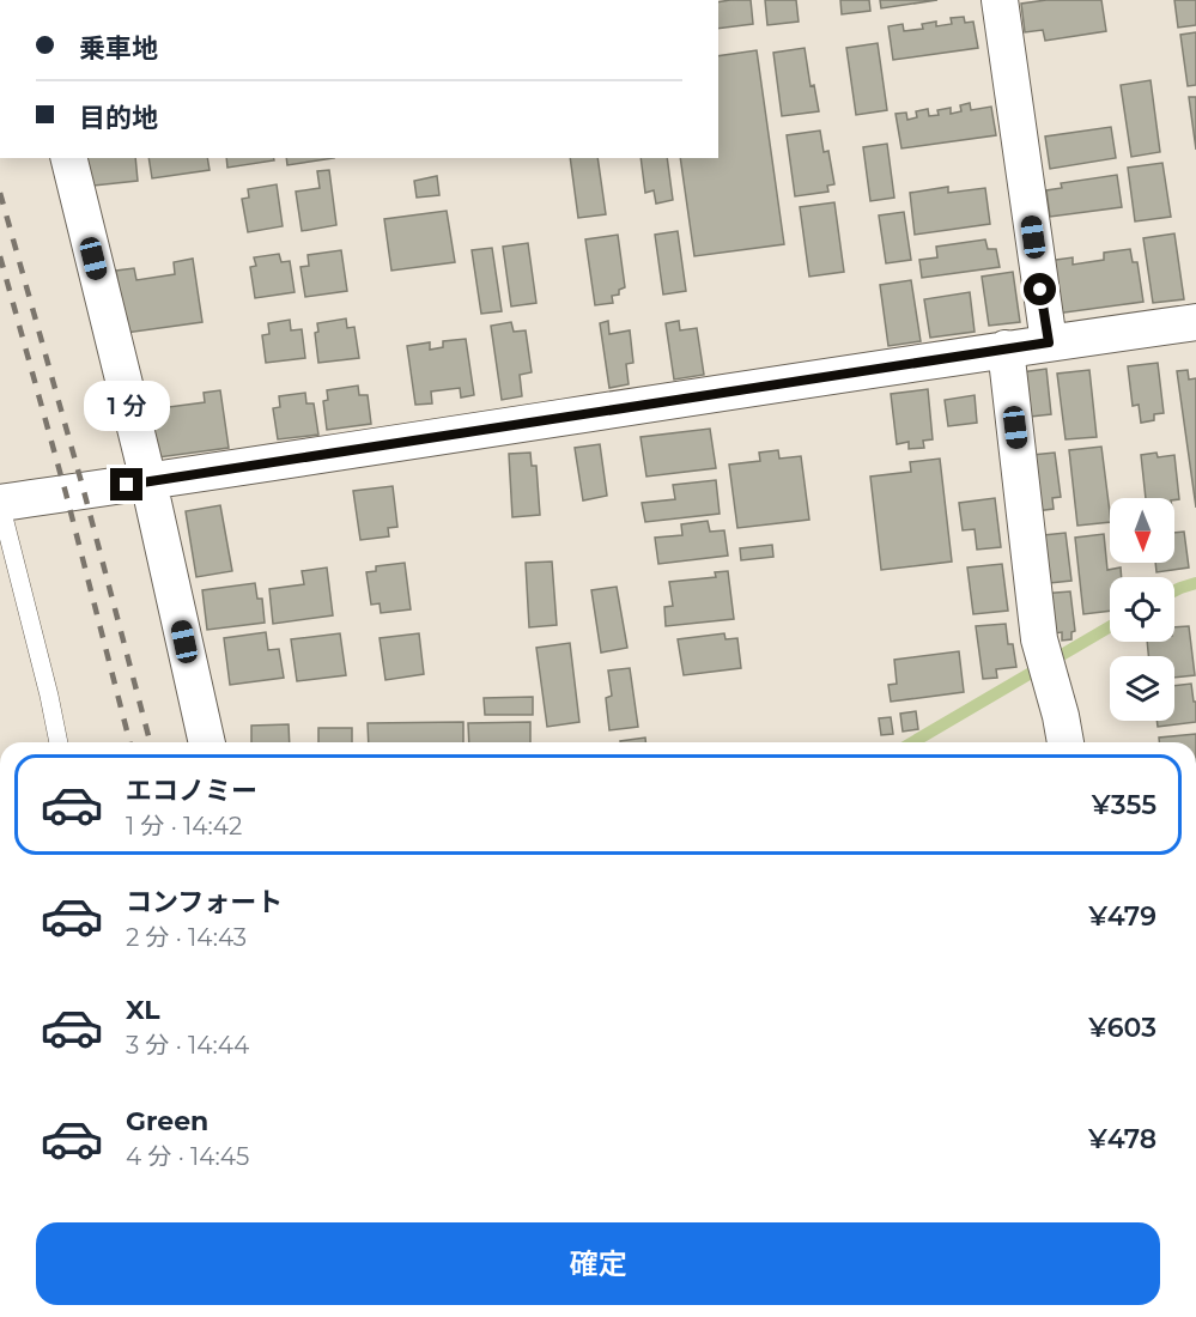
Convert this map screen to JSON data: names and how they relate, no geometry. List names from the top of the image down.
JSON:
{
  "north": "bottom",
  "page": {
    "banner": ["乗車地", "目的地"],
    "bubble": "1 分",
    "list": [
      {
        "name": "エコノミー",
        "note": "1 分 · 14:42",
        "value": "¥355"
      },
      {
        "name": "コンフォート",
        "note": "2 分 · 14:43",
        "value": "¥479"
      },
      {
        "name": "XL",
        "note": "3 分 · 14:44",
        "value": "¥603"
      },
      {
        "name": "Green",
        "note": "4 分 · 14:45",
        "value": "¥478"
      }
    ],
    "buttons": "確定"
  }
}
